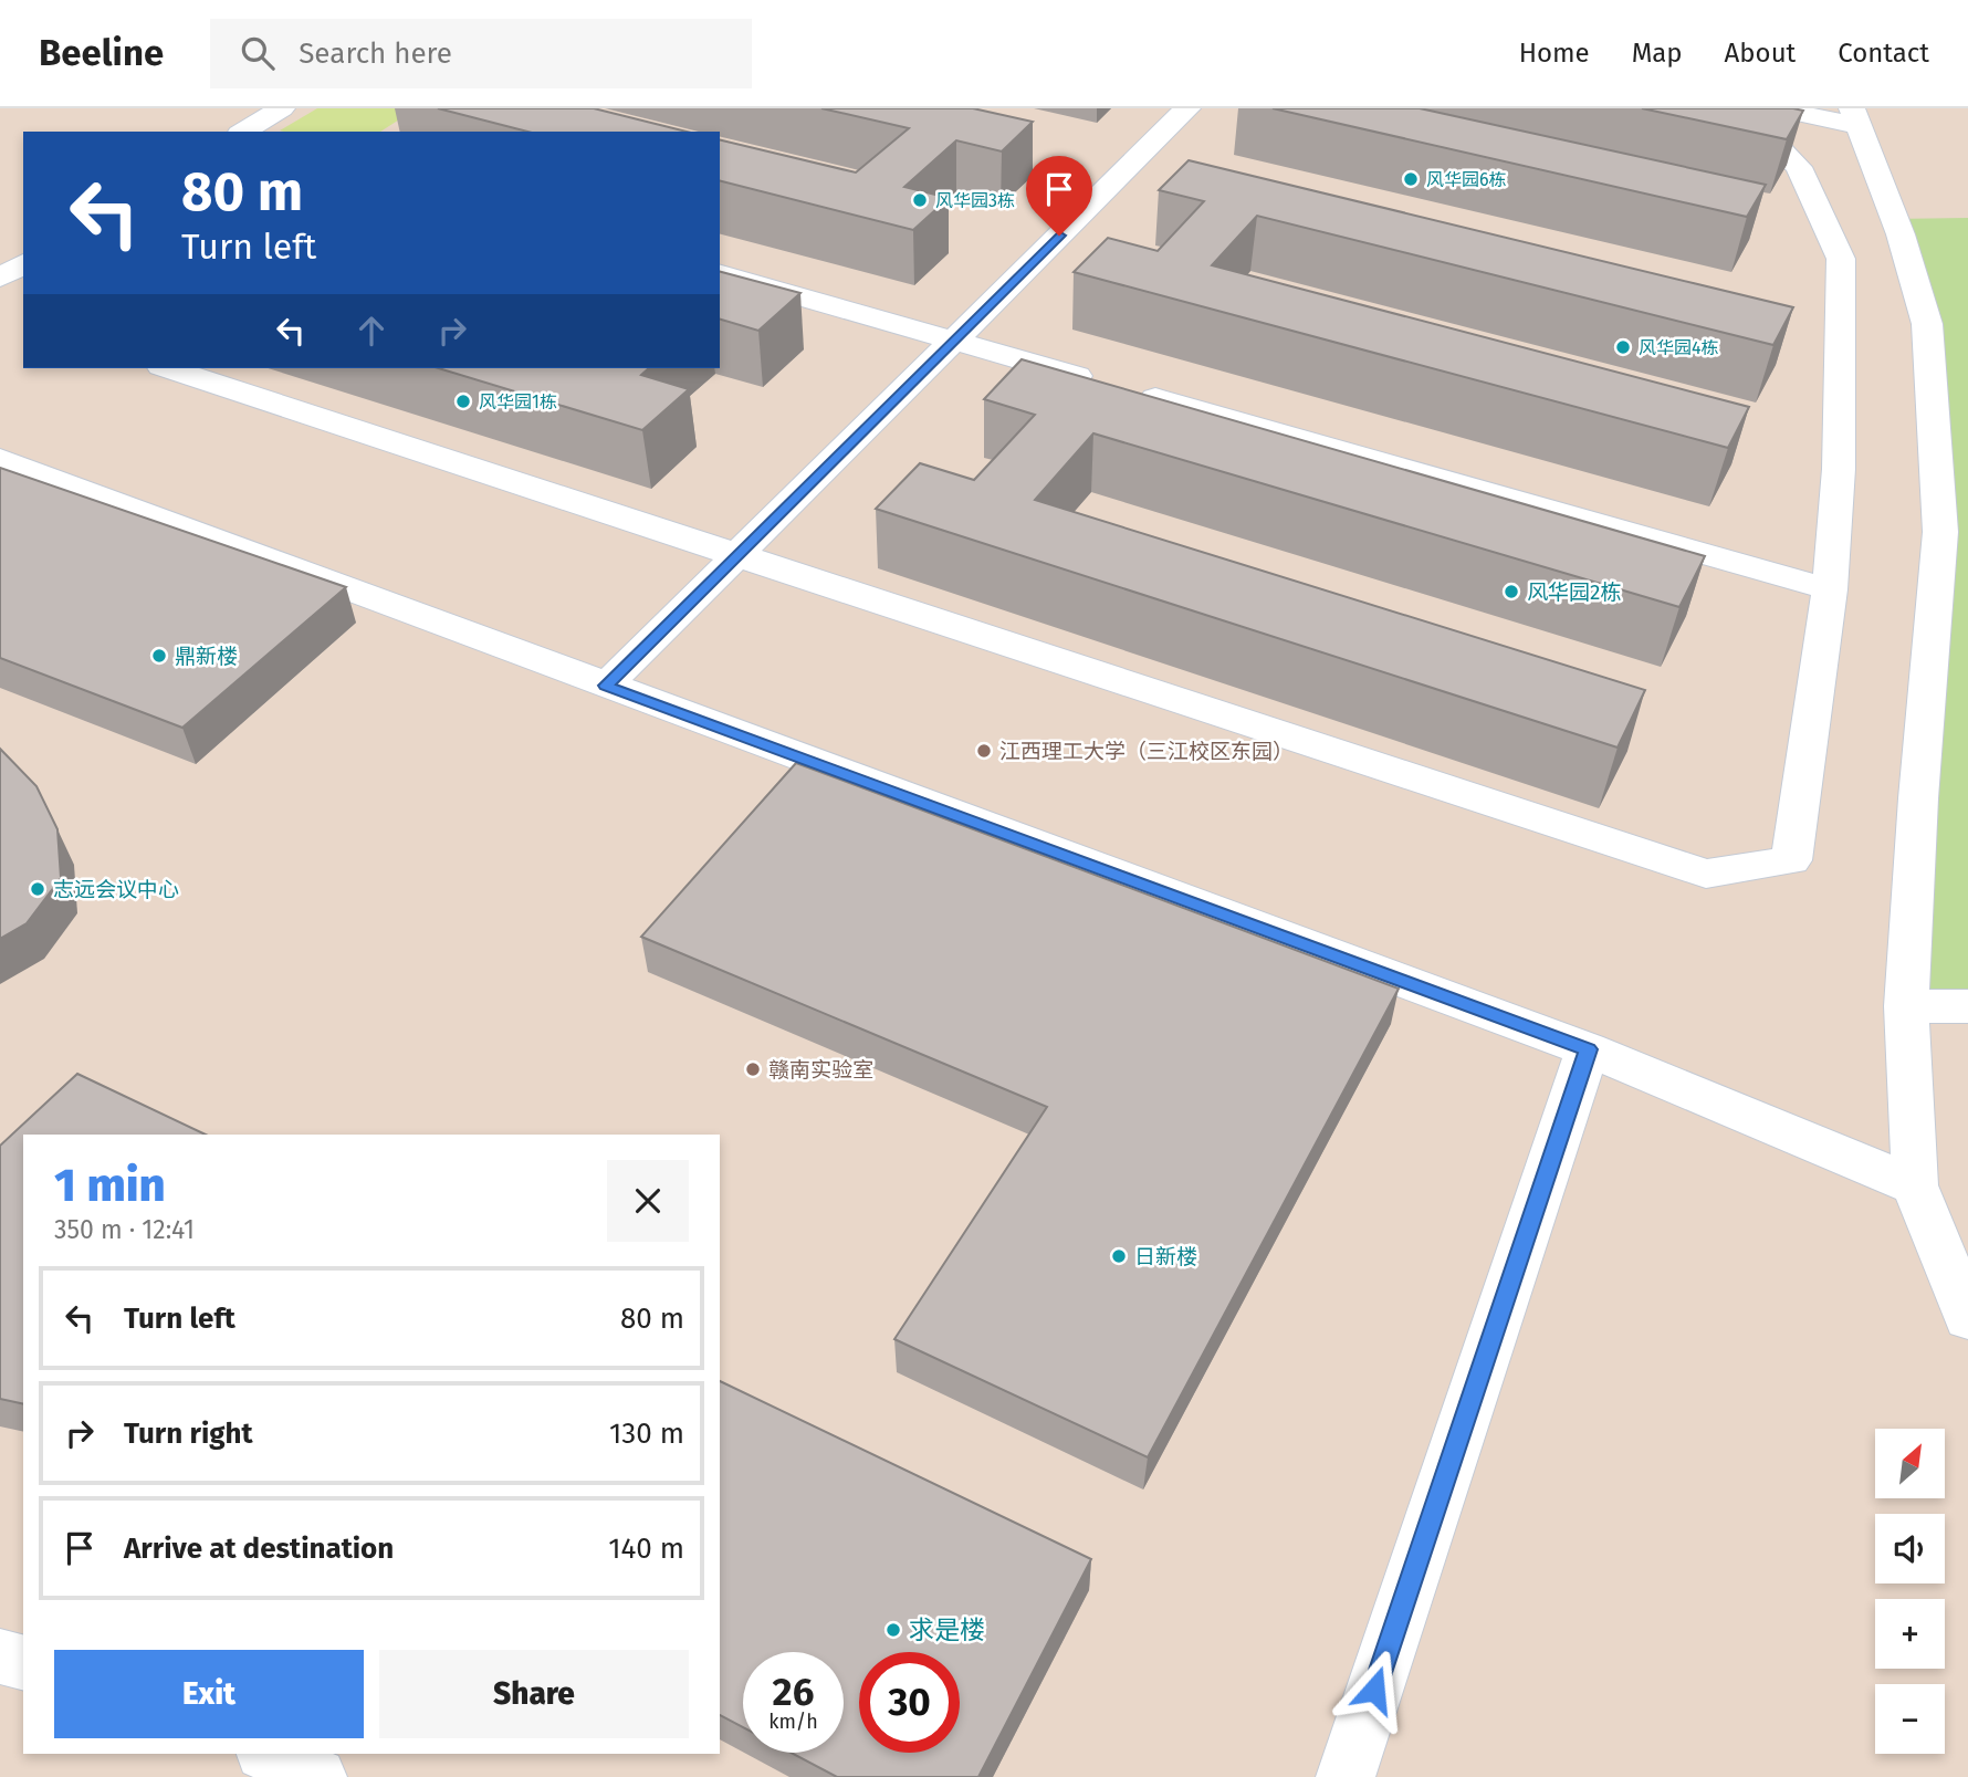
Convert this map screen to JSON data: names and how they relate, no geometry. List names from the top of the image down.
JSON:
{
  "places": [
    "风华园6栋",
    "风华园3栋",
    "风华园4栋",
    "风华园1栋",
    "风华园2栋",
    "鼎新楼",
    "江西理工大学（三江校区东园）",
    "志远会议中心",
    "赣南实验室",
    "日新楼",
    "求是楼"
  ],
  "north": "top right",
  "page": {
    "header": "Beeline",
    "search": "Search here",
    "nav": [
      "Home",
      "Map",
      "About",
      "Contact"
    ],
    "turn": ["80 m", "Turn left"],
    "heading": ["1 min", "350 m · 12:41"],
    "list": [
      {
        "name": "Turn left",
        "value": "80 m"
      },
      {
        "name": "Turn right",
        "value": "130 m"
      },
      {
        "name": "Arrive at destination",
        "value": "140 m"
      }
    ],
    "map_buttons": ["+", "−"],
    "buttons": ["Exit", "Share"],
    "speed": "26 km/h",
    "limit": "30"
  }
}
